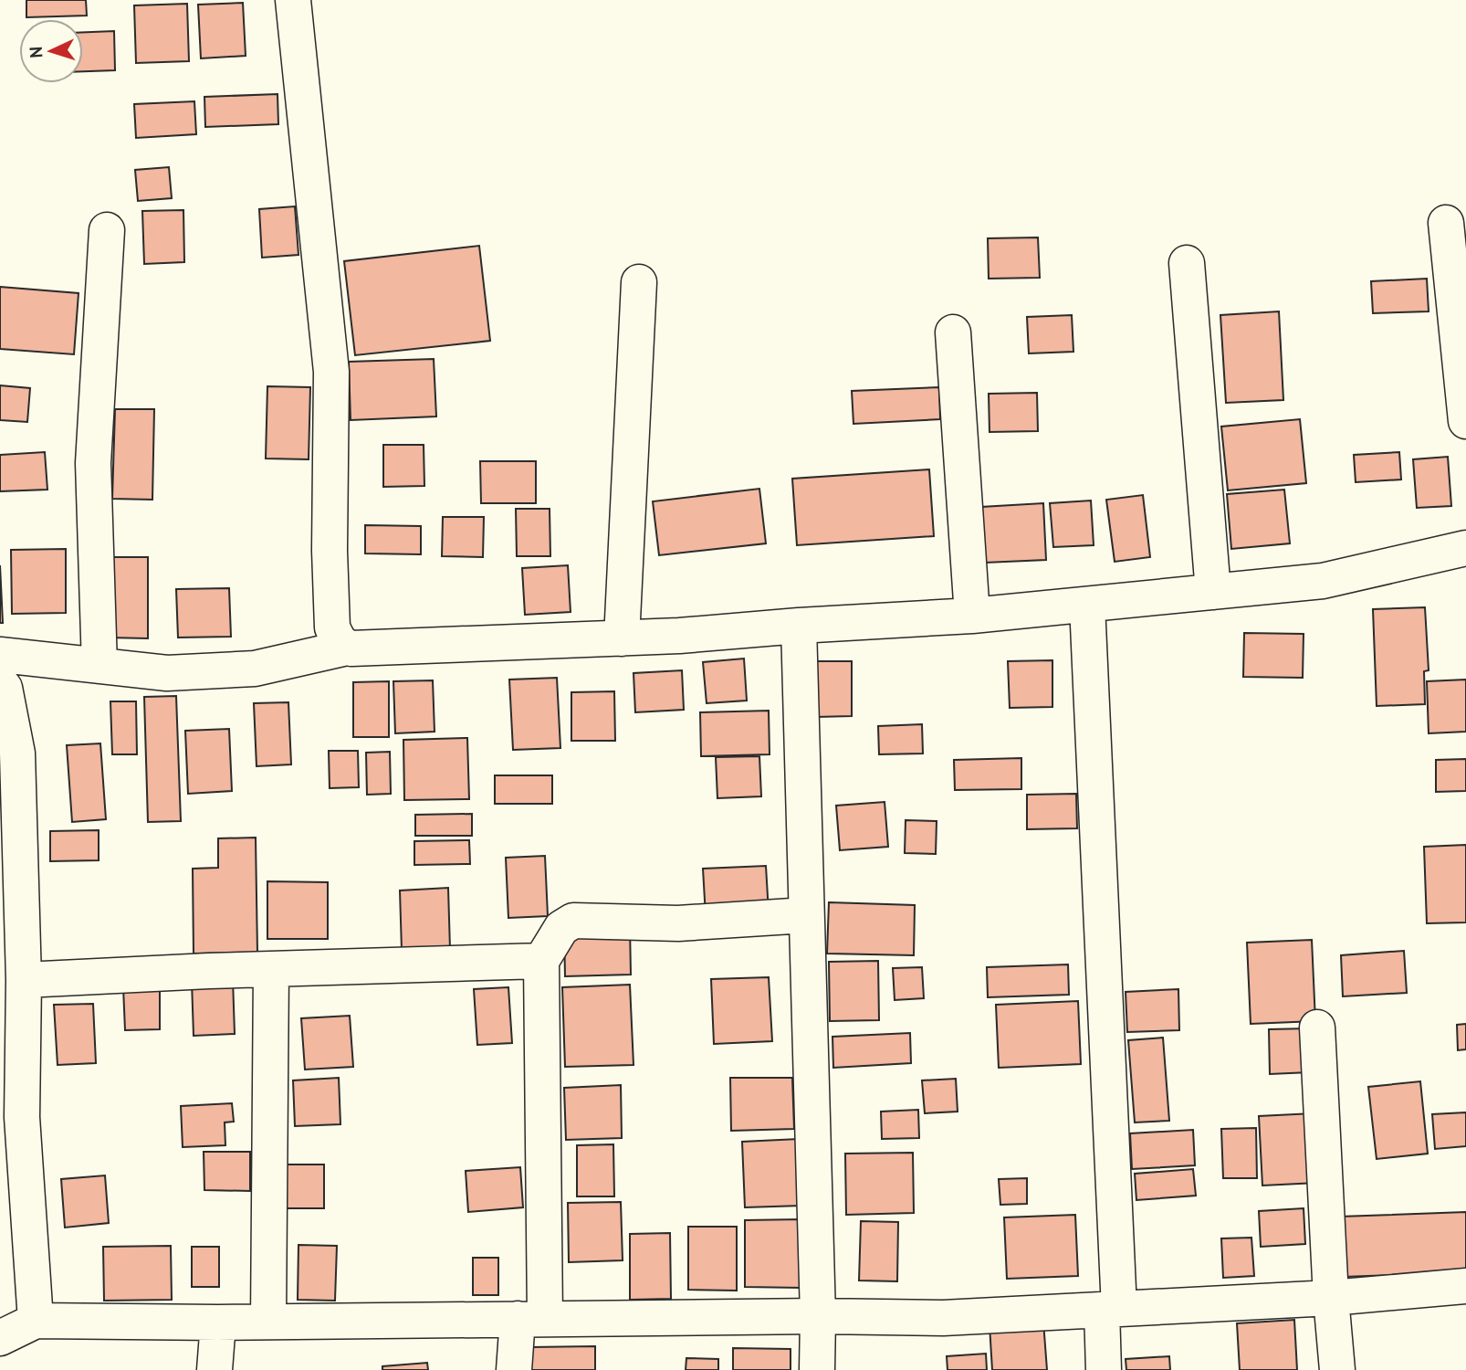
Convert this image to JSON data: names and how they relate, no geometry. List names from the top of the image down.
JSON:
{
  "north": "left"
}
